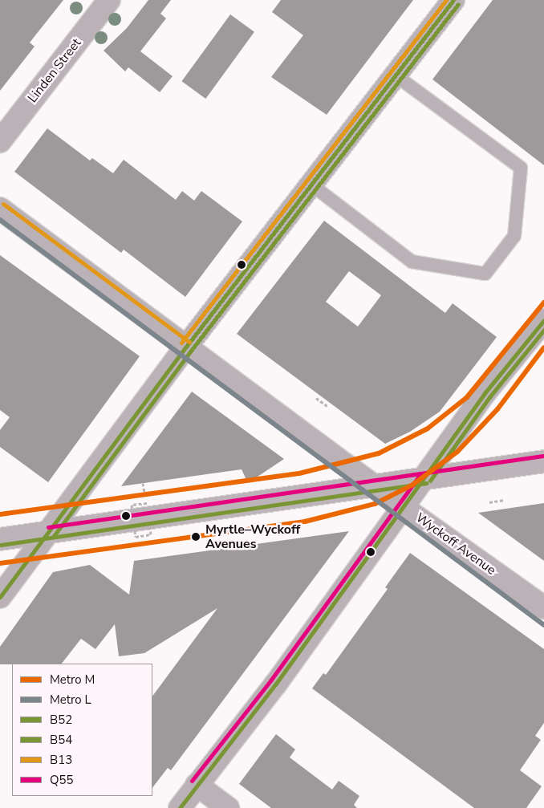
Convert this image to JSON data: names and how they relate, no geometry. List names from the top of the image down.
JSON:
{
  "streets": {
    "street": ["Linden Street", "Wyckoff Avenue"]
  },
  "places": ["Myrtle–Wyckoff Avenues"],
  "lines": [
    "transit line B52",
    "transit line B13",
    "transit line B54",
    "metro line L",
    "metro line M",
    "transit line Q55"
  ],
  "legend": [
    "Metro M",
    "Metro L",
    "B52",
    "B54",
    "B13",
    "Q55"
  ]
}
